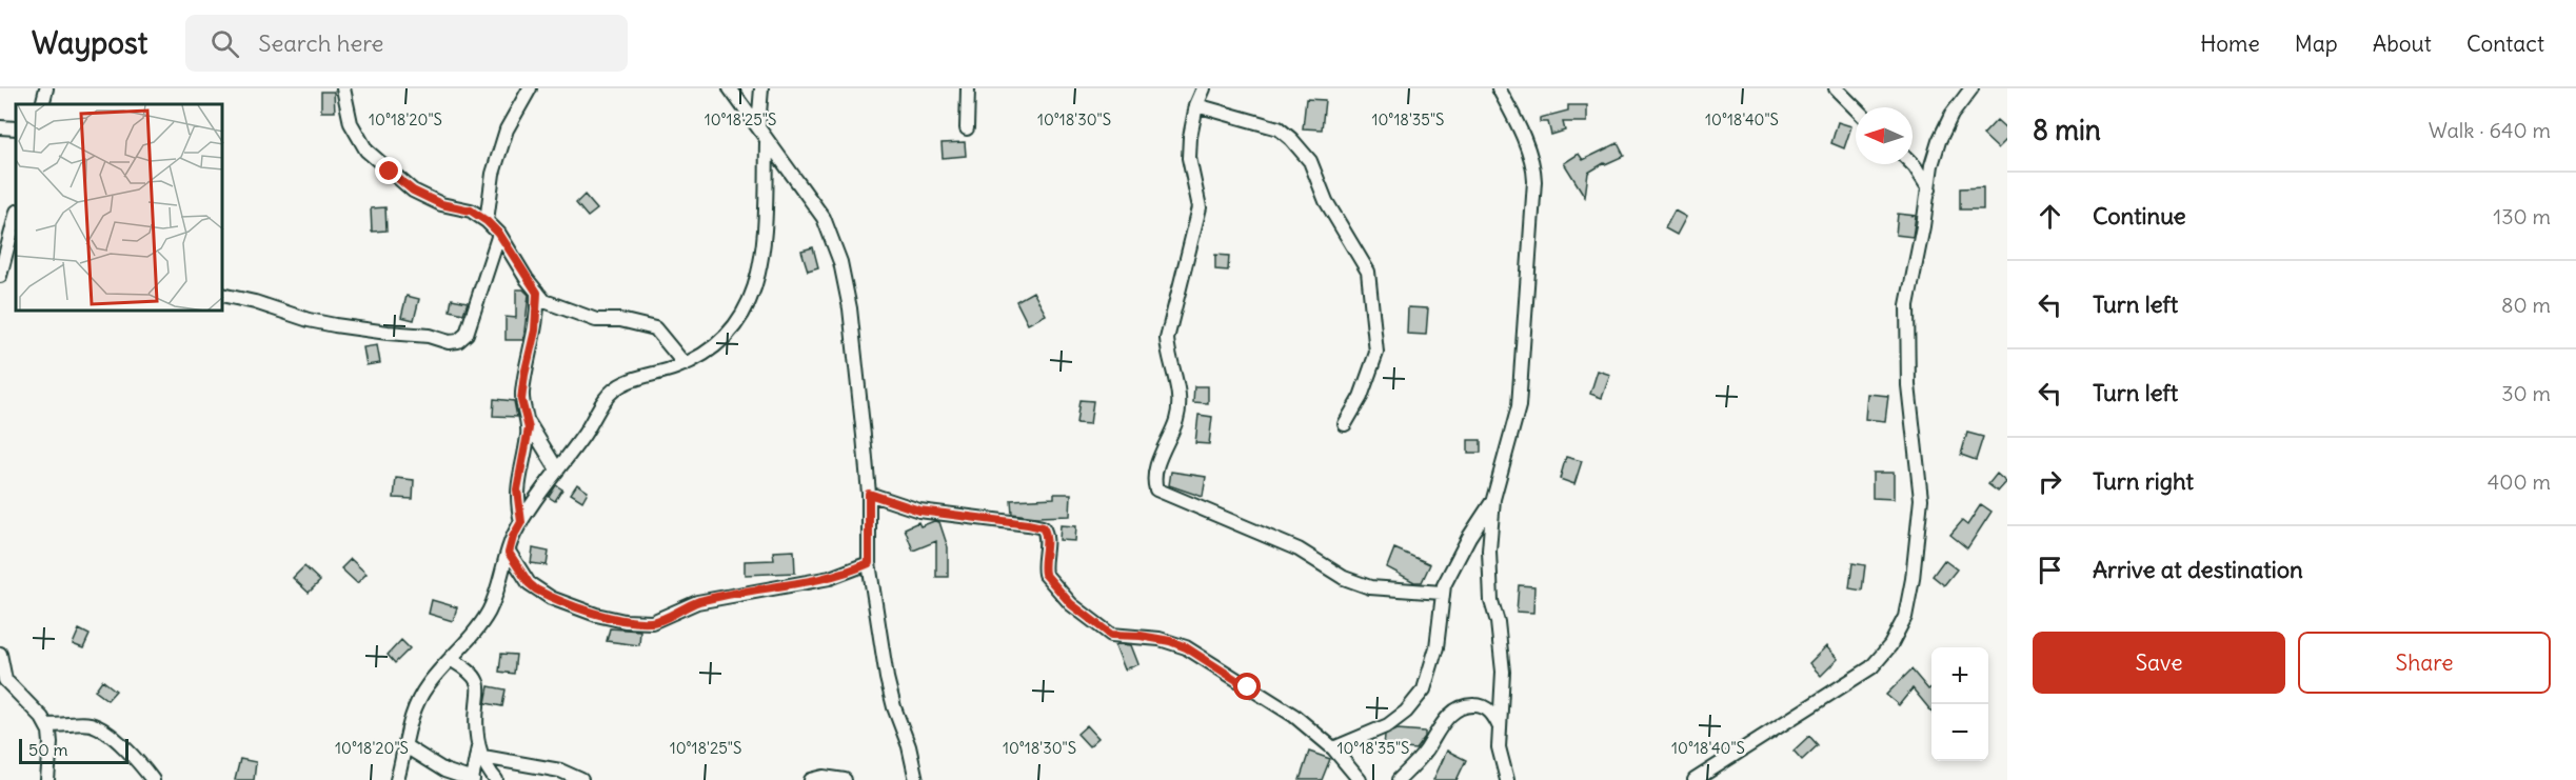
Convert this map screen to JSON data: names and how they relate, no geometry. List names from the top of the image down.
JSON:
{
  "scale_bar": "50 m",
  "north": "left",
  "page": {
    "header": "Waypost",
    "search": "Search here",
    "nav": [
      "Home",
      "Map",
      "About",
      "Contact"
    ],
    "heading": ["8 min", "Walk · 640 m"],
    "list": [
      ["Continue", "130 m"],
      ["Turn left", "80 m"],
      ["Turn left", "30 m"],
      ["Turn right", "400 m"],
      "Arrive at destination"
    ],
    "buttons": ["Save", "Share"],
    "map_buttons": ["+", "−"],
    "scale": "50 m"
  },
  "coordinates": [
    "10°18'20\"S",
    "10°18'25\"S",
    "10°18'30\"S",
    "10°18'35\"S",
    "10°18'40\"S"
  ]
}
